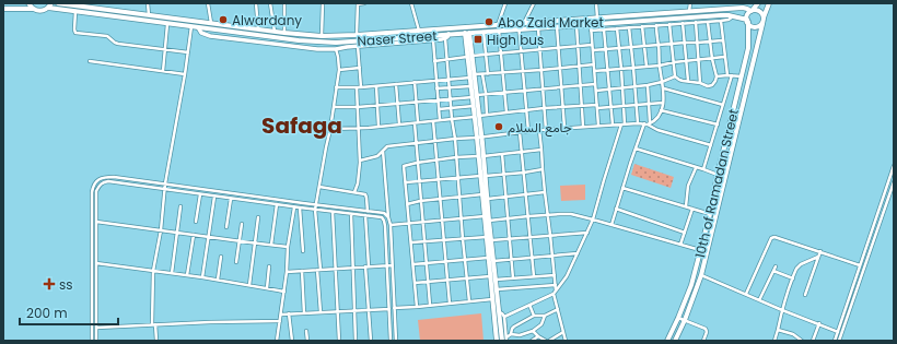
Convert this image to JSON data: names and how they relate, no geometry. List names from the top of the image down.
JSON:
{
  "streets": {
    "main road": ["Naser Street", "10th of Ramadan Street"]
  },
  "crossings": [
    ["Naser Street", "10th of Ramadan Street"]
  ],
  "districts": ["Safaga"],
  "places": {
    "other": ["Alwardany", "Abo Zaid Market", "جامع السلام"],
    "transit": ["High bus"],
    "health": ["ss"]
  },
  "scale_bar": "200 m"
}
